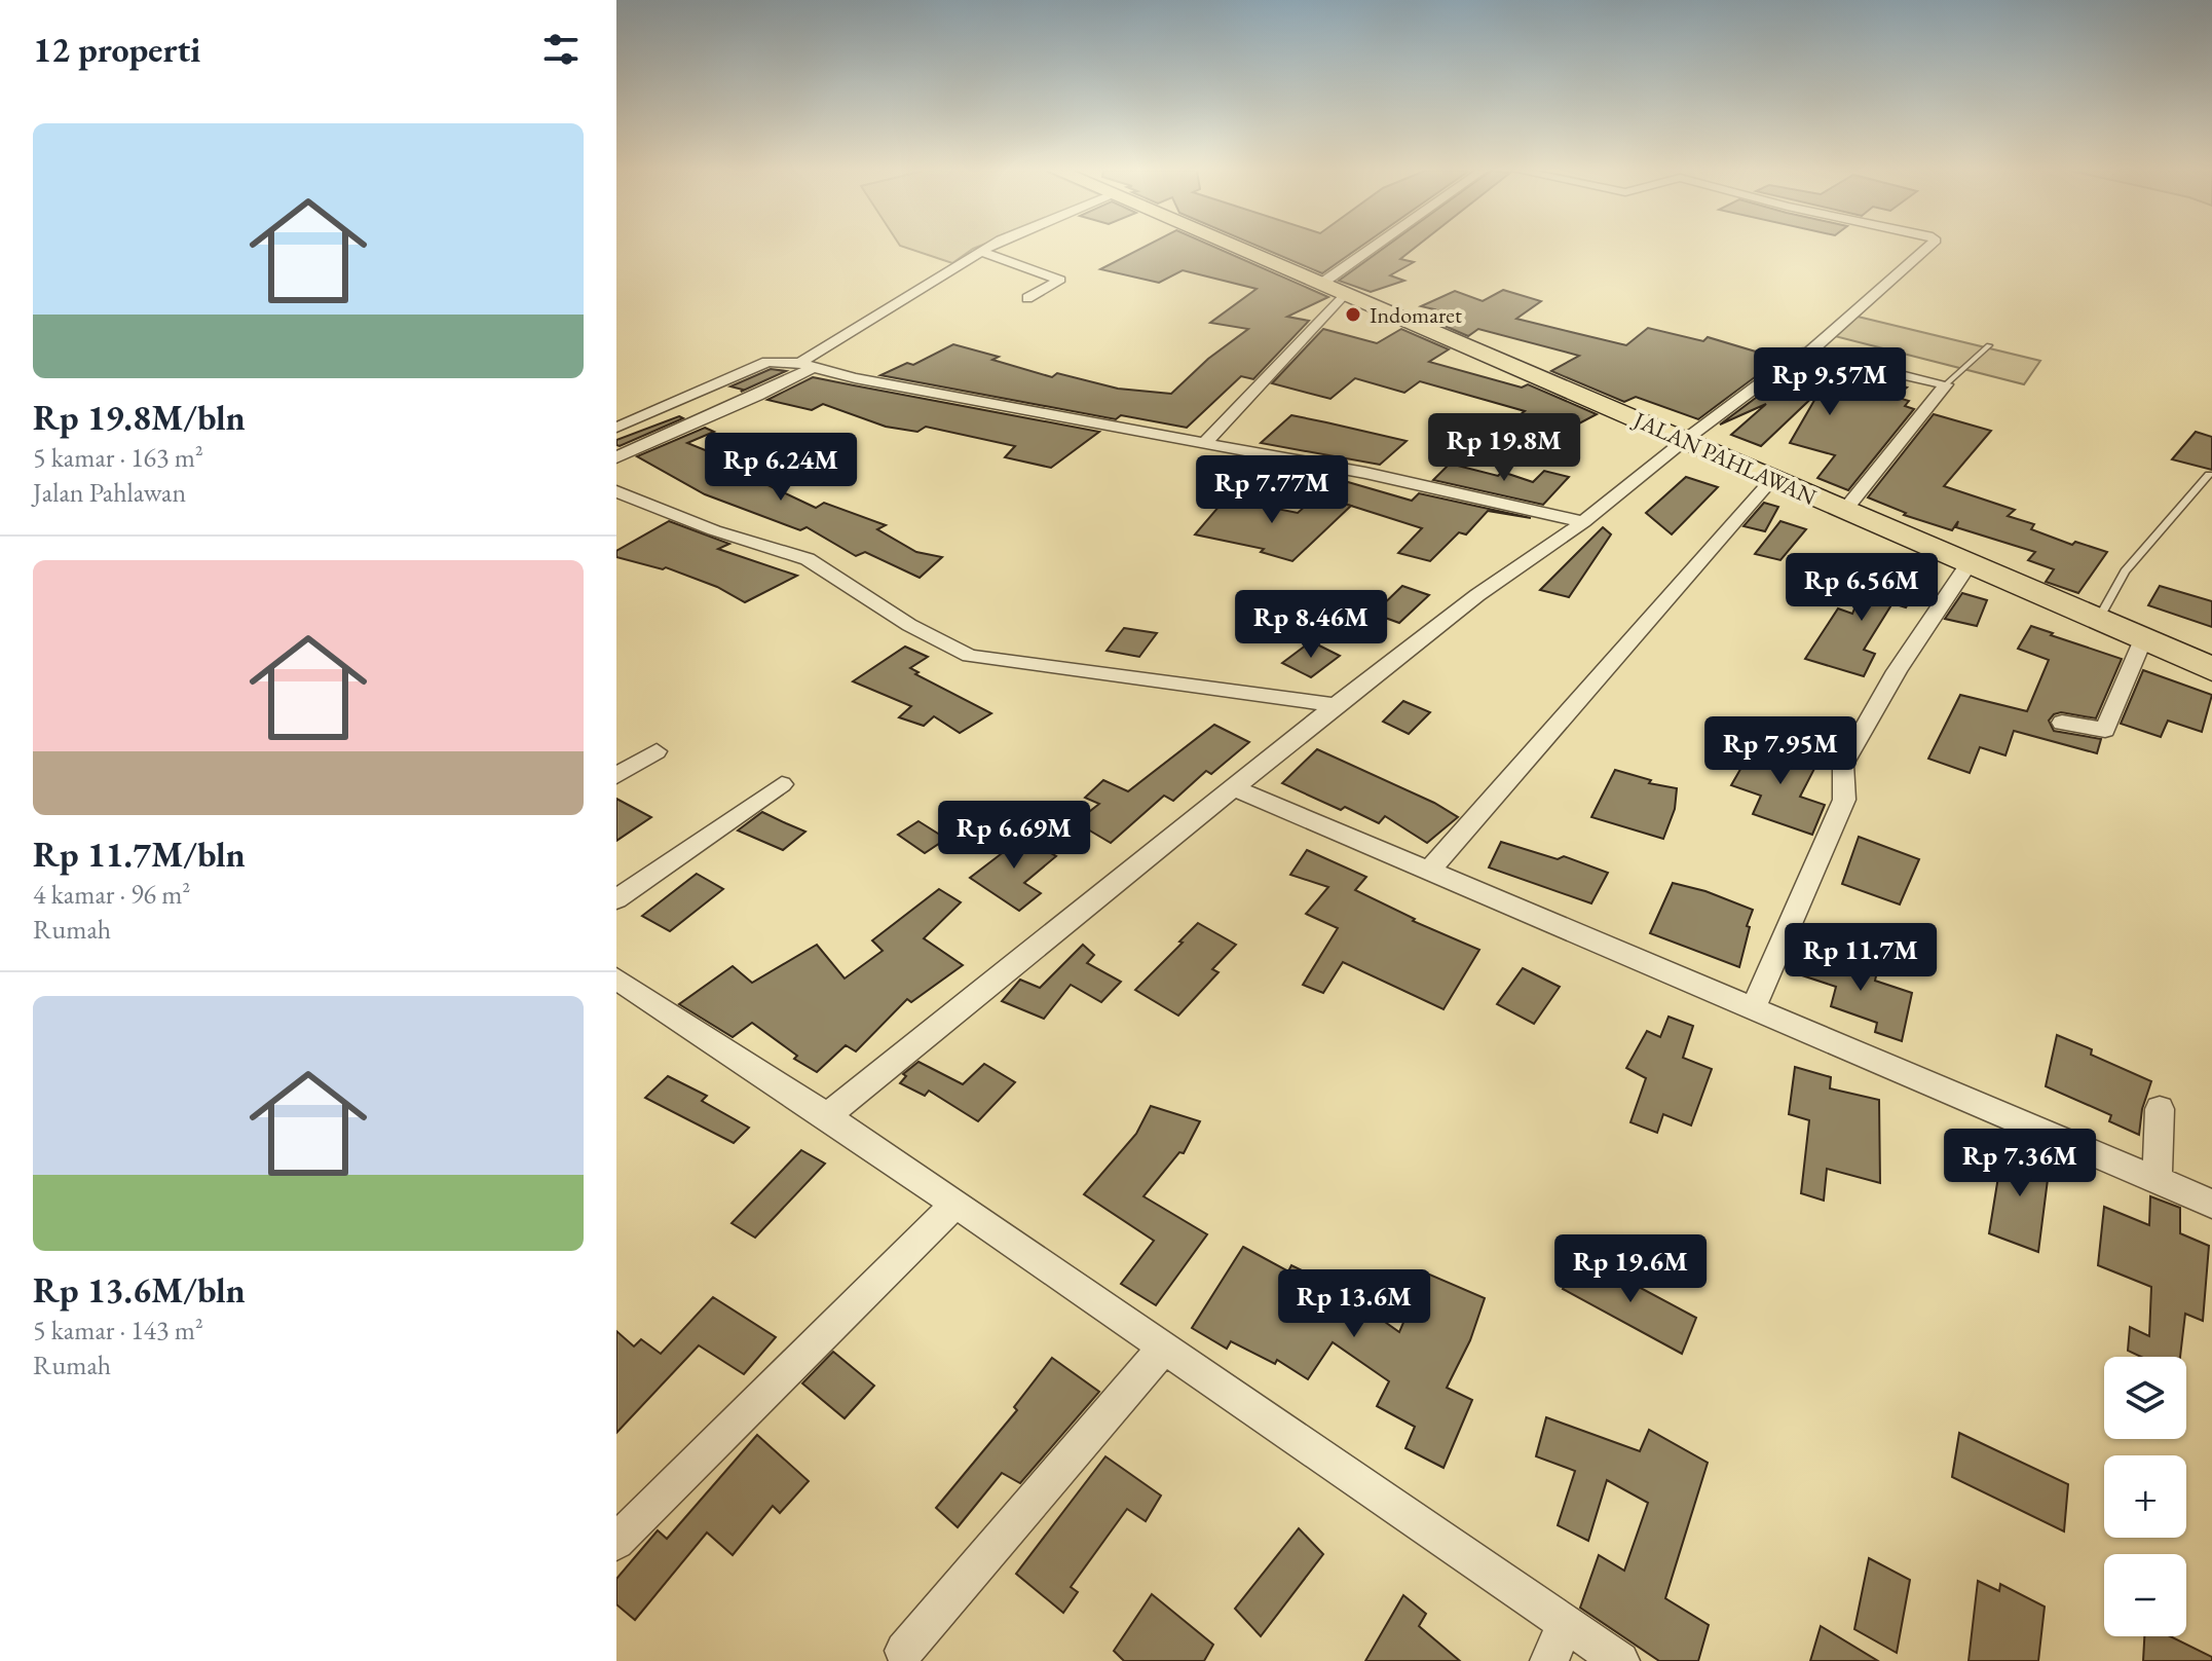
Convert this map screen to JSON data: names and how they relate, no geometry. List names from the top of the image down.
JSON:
{
  "streets": {
    "highway": ["JALAN PAHLAWAN"]
  },
  "places": ["Indomaret"],
  "page": {
    "heading": "12 properti",
    "list": [
      {
        "name": "Rp 19.8M/bln",
        "note": "5 kamar · 163 m² · Jalan Pahlawan"
      },
      {
        "name": "Rp 11.7M/bln",
        "note": "4 kamar · 96 m² · Rumah"
      },
      {
        "name": "Rp 13.6M/bln",
        "note": "5 kamar · 143 m² · Rumah"
      }
    ],
    "price": [
      "Rp 9.57M",
      "Rp 19.8M",
      "Rp 6.24M",
      "Rp 7.77M",
      "Rp 6.56M",
      "Rp 8.46M",
      "Rp 7.95M",
      "Rp 6.69M",
      "Rp 11.7M",
      "Rp 7.36M",
      "Rp 19.6M",
      "Rp 13.6M"
    ],
    "map_buttons": ["+", "−"]
  }
}
